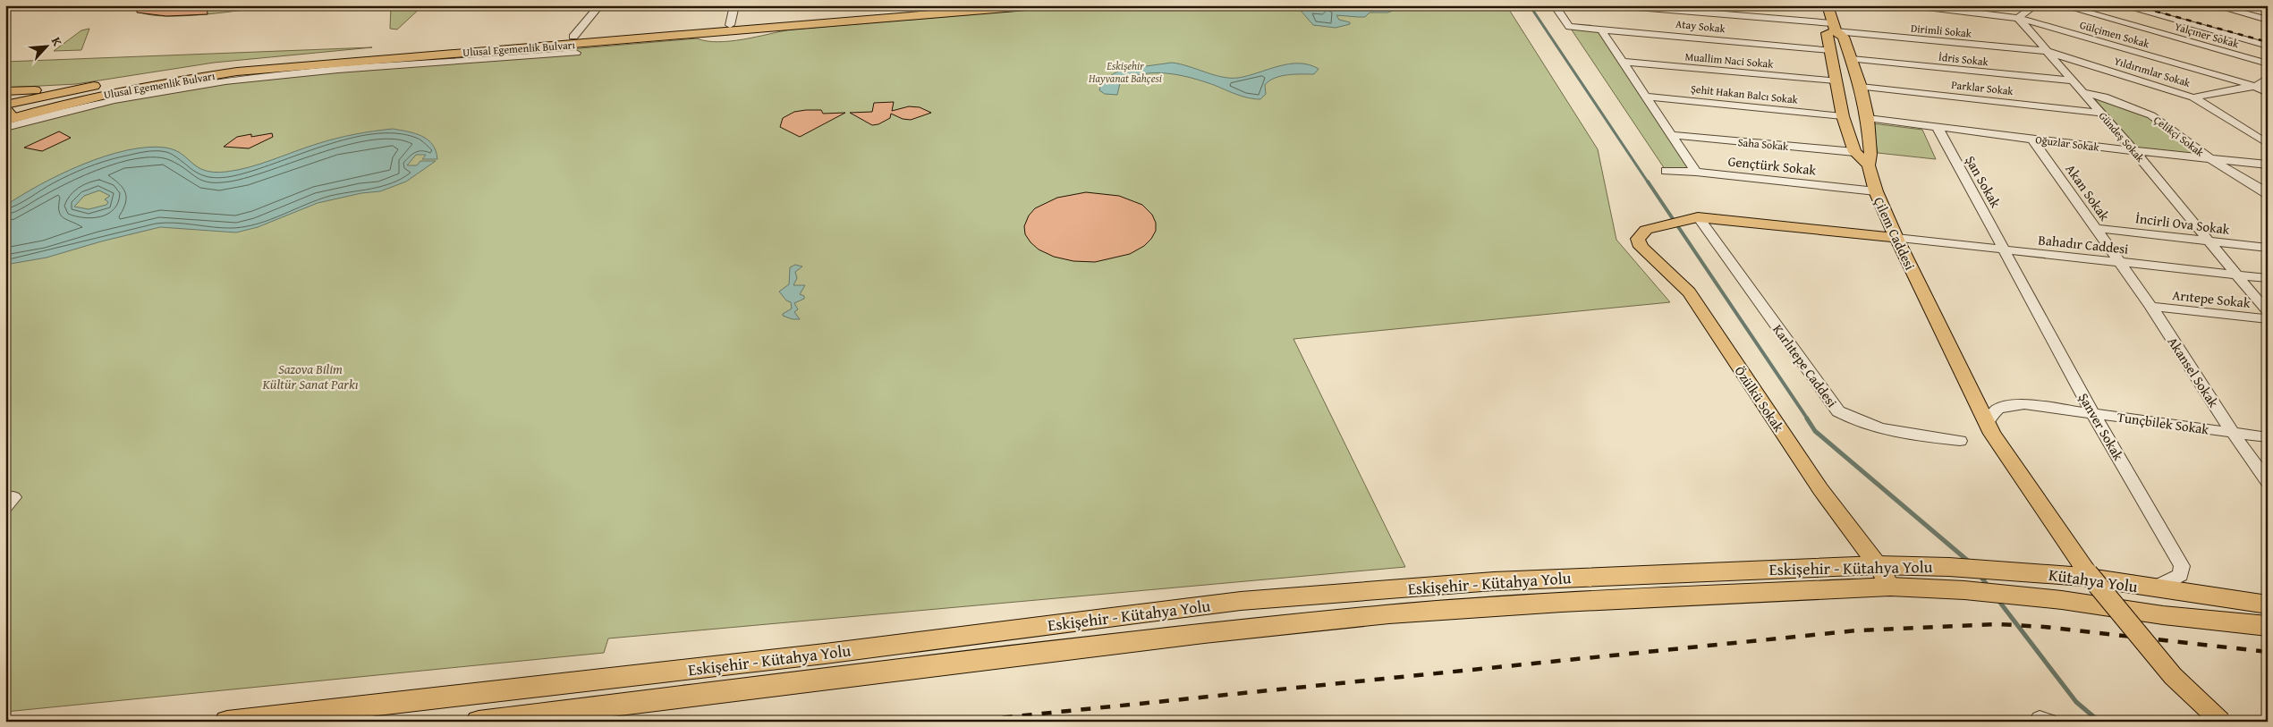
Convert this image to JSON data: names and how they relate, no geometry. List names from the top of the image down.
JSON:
{
  "streets": {
    "highway": ["Eskişehir - Kütahya Yolu", "Kütahya Yolu"],
    "main road": ["Ulusal Egemenlik Bulvarı", "Çilem Caddesi", "Özülkü Sokak"],
    "street": [
      "Atay Sokak",
      "Dirimli Sokak",
      "Gülçimen Sokak",
      "Yalçıner Sokak",
      "İdris Sokak",
      "Muallim Naci Sokak",
      "Yıldırımlar Sokak",
      "Parklar Sokak",
      "Şehit Hakan Balcı Sokak",
      "Çelikçi Sokak",
      "Gündeş Sokak",
      "Oğuzlar Sokak",
      "Saha Sokak",
      "Gençtürk Sokak",
      "Şan Sokak",
      "Akan Sokak",
      "İncirli Ova Sokak",
      "Bahadır Caddesi",
      "Arıtepe Sokak",
      "Karlıtepe Caddesi",
      "Akansel Sokak",
      "Tunçbilek Sokak",
      "Şanver Sokak"
    ]
  },
  "crossings": [
    ["Atay Sokak", "Dirimli Sokak"],
    ["Atay Sokak", "Çilem Caddesi"],
    ["Dirimli Sokak", "Yıldırımlar Sokak"],
    ["Dirimli Sokak", "Gündeş Sokak"],
    ["Dirimli Sokak", "Çilem Caddesi"],
    ["Gülçimen Sokak", "Gündeş Sokak"],
    ["İdris Sokak", "Gündeş Sokak"],
    ["Muallim Naci Sokak", "Çilem Caddesi"],
    ["Yıldırımlar Sokak", "Gündeş Sokak"],
    ["Parklar Sokak", "Gündeş Sokak"],
    ["Şehit Hakan Balcı Sokak", "Çilem Caddesi"],
    ["Çelikçi Sokak", "Gündeş Sokak"],
    ["Çelikçi Sokak", "Oğuzlar Sokak"],
    ["Gündeş Sokak", "Oğuzlar Sokak"],
    ["Gündeş Sokak", "İncirli Ova Sokak"],
    ["Gündeş Sokak", "Bahadır Caddesi"],
    ["Oğuzlar Sokak", "Şan Sokak"],
    ["Oğuzlar Sokak", "Akan Sokak"],
    ["Saha Sokak", "Çilem Caddesi"],
    ["Gençtürk Sokak", "Çilem Caddesi"],
    ["Şan Sokak", "Bahadır Caddesi"],
    ["Şan Sokak", "Şanver Sokak"],
    ["Akan Sokak", "İncirli Ova Sokak"],
    ["Akan Sokak", "Bahadır Caddesi"],
    ["Akan Sokak", "Akansel Sokak"],
    ["Çilem Caddesi", "Bahadır Caddesi"],
    ["Çilem Caddesi", "Tunçbilek Sokak"],
    ["Bahadır Caddesi", "Akansel Sokak"],
    ["Bahadır Caddesi", "Şanver Sokak"],
    ["Arıtepe Sokak", "Akansel Sokak"],
    ["Karlıtepe Caddesi", "Özülkü Sokak"],
    ["Akansel Sokak", "Tunçbilek Sokak"],
    ["Özülkü Sokak", "Eskişehir - Kütahya Yolu"],
    ["Tunçbilek Sokak", "Şanver Sokak"],
    ["Şanver Sokak", "Kütahya Yolu"],
    ["Eskişehir - Kütahya Yolu", "Kütahya Yolu"]
  ],
  "parks": ["Eskişehir Hayvanat Bahçesi", "Sazova Bilim Kültür Sanat Parkı"],
  "north": "top right"
}
